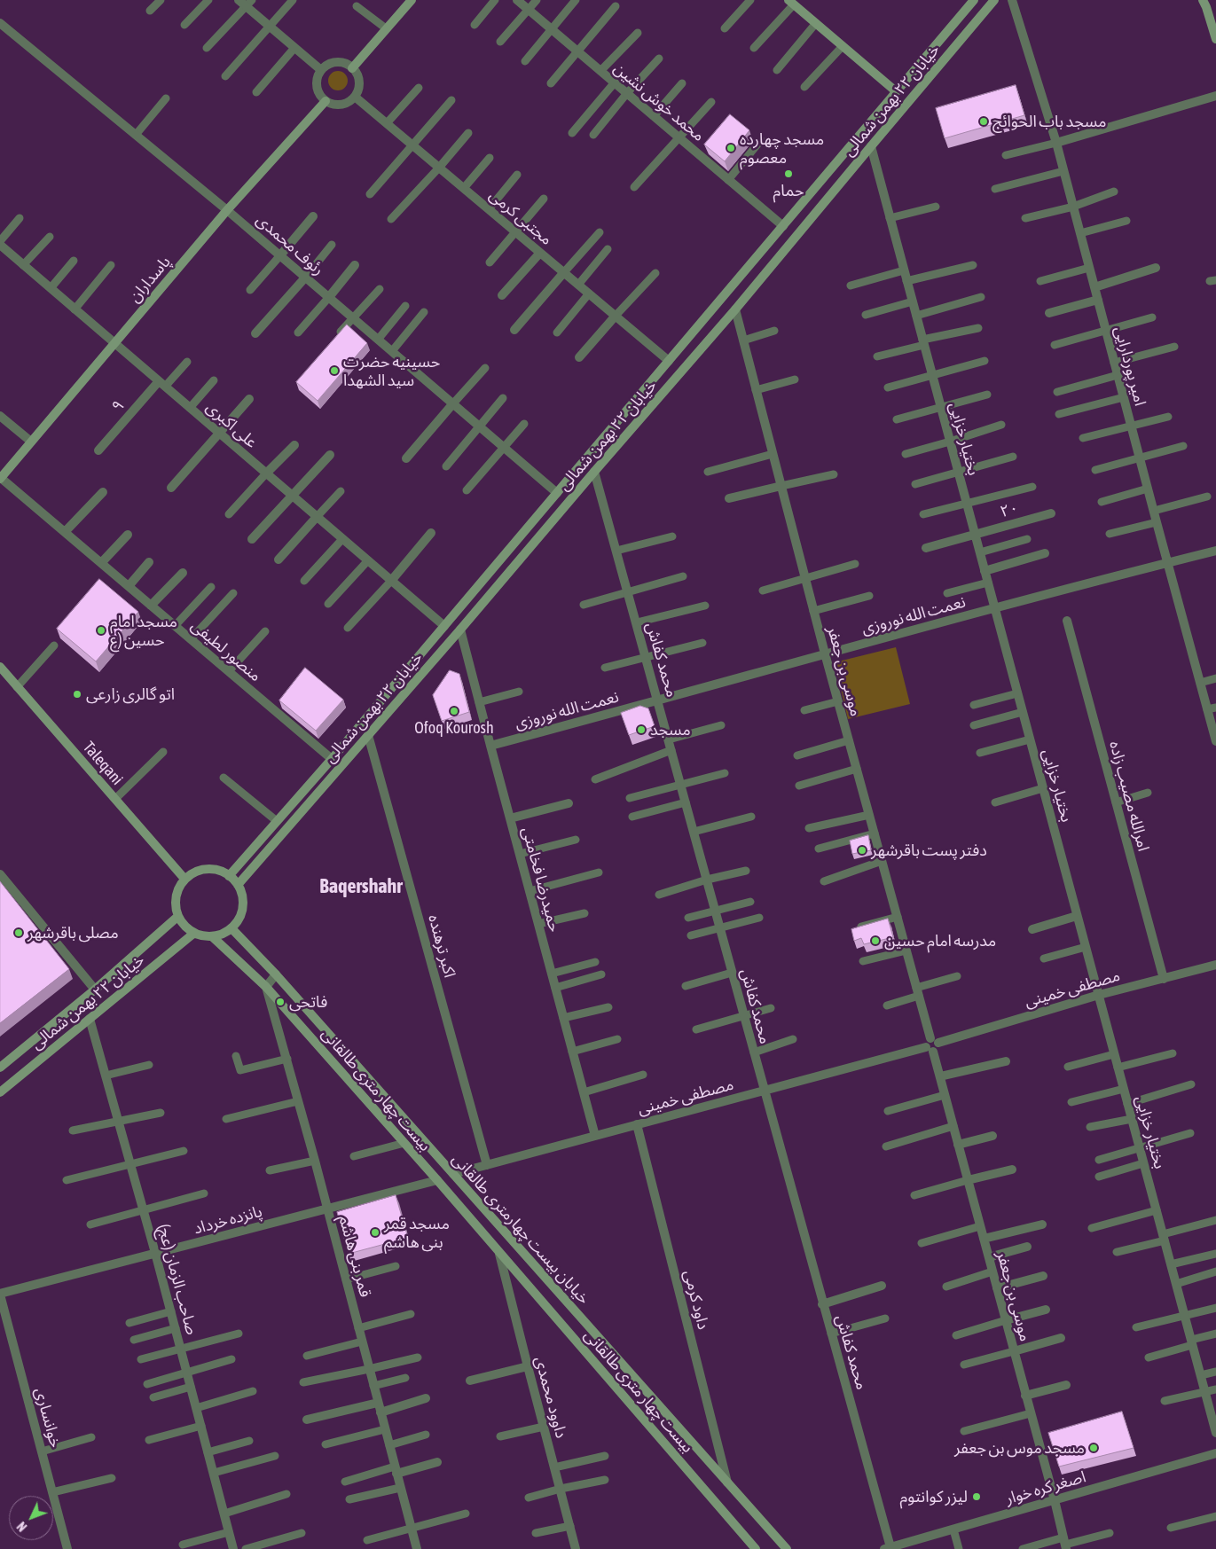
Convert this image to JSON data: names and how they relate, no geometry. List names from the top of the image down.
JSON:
{
  "streets": {
    "street": [
      "خیابان ۲۲ بهمن شمالی",
      "محمد خوش نشین",
      "مجتبی کرمی",
      "رئوف محمدی",
      "پاسداران",
      "امیر پوردارایی",
      "۹",
      "علی اکبری",
      "بختیار خزایی",
      "۲۰",
      "نعمت الله نوروزی",
      "منصور لطیفی",
      "محمد کفاش",
      "موسی بن جعفر",
      "Taleqani",
      "امرالله مصیب زاده",
      "حمیدرضا فخامتی",
      "اکبر ترهنده",
      "مصطفی خمینی",
      "بیست چهار متری طالقانی",
      "پانزده خرداد",
      "خیابان بیست چهارمتری طالقانی",
      "قمر بنی هاشم",
      "صاحب الزمان (عج)",
      "داود کرمی",
      "داوود محمدی",
      "خوانساری",
      "اصغر کره خوار"
    ]
  },
  "crossings": [
    ["خیابان ۲۲ بهمن شمالی", "محمد خوش نشین"],
    ["خیابان ۲۲ بهمن شمالی", "مجتبی کرمی"],
    ["خیابان ۲۲ بهمن شمالی", "رئوف محمدی"],
    ["خیابان ۲۲ بهمن شمالی", "علی اکبری"],
    ["خیابان ۲۲ بهمن شمالی", "بختیار خزایی"],
    ["خیابان ۲۲ بهمن شمالی", "منصور لطیفی"],
    ["خیابان ۲۲ بهمن شمالی", "محمد کفاش"],
    ["خیابان ۲۲ بهمن شمالی", "موسی بن جعفر"],
    ["خیابان ۲۲ بهمن شمالی", "Taleqani"],
    ["خیابان ۲۲ بهمن شمالی", "حمیدرضا فخامتی"],
    ["خیابان ۲۲ بهمن شمالی", "اکبر ترهنده"],
    ["خیابان ۲۲ بهمن شمالی", "بیست چهار متری طالقانی"],
    ["خیابان ۲۲ بهمن شمالی", "خیابان بیست چهارمتری طالقانی"],
    ["خیابان ۲۲ بهمن شمالی", "صاحب الزمان (عج)"],
    ["مجتبی کرمی", "پاسداران"],
    ["رئوف محمدی", "پاسداران"],
    ["پاسداران", "علی اکبری"],
    ["پاسداران", "منصور لطیفی"],
    ["امیر پوردارایی", "نعمت الله نوروزی"],
    ["۹", "علی اکبری"],
    ["بختیار خزایی", "۲۰"],
    ["بختیار خزایی", "نعمت الله نوروزی"],
    ["بختیار خزایی", "مصطفی خمینی"],
    ["نعمت الله نوروزی", "محمد کفاش"],
    ["نعمت الله نوروزی", "موسی بن جعفر"],
    ["نعمت الله نوروزی", "حمیدرضا فخامتی"],
    ["محمد کفاش", "مصطفی خمینی"],
    ["محمد کفاش", "اصغر کره خوار"],
    ["موسی بن جعفر", "مصطفی خمینی"],
    ["موسی بن جعفر", "اصغر کره خوار"],
    ["Taleqani", "بیست چهار متری طالقانی"],
    ["Taleqani", "خیابان بیست چهارمتری طالقانی"],
    ["امرالله مصیب زاده", "مصطفی خمینی"],
    ["حمیدرضا فخامتی", "مصطفی خمینی"],
    ["اکبر ترهنده", "مصطفی خمینی"],
    ["مصطفی خمینی", "خیابان بیست چهارمتری طالقانی"],
    ["مصطفی خمینی", "داود کرمی"],
    ["بیست چهار متری طالقانی", "پانزده خرداد"],
    ["بیست چهار متری طالقانی", "خیابان بیست چهارمتری طالقانی"],
    ["بیست چهار متری طالقانی", "قمر بنی هاشم"],
    ["بیست چهار متری طالقانی", "داوود محمدی"],
    ["پانزده خرداد", "قمر بنی هاشم"],
    ["پانزده خرداد", "صاحب الزمان (عج)"],
    ["پانزده خرداد", "خوانساری"],
    ["خیابان بیست چهارمتری طالقانی", "داود کرمی"]
  ],
  "districts": ["Baqershahr"],
  "places": [
    "مسجد باب الحوائج",
    "مسجد چهارده معصوم",
    "حمام",
    "حسینیه حضرت سید الشهدا",
    "مسجد امام حسین (ع",
    "اتو گالری زارعی",
    "Ofoq Kourosh",
    "مسجد",
    "دفتر پست باقرشهر",
    "مصلی باقرشهر",
    "مدرسه امام حسین",
    "فاتحی",
    "مسجد قمر بنی هاشم",
    "مسجد موس بن جعفر",
    "لیزر کوانتوم"
  ],
  "north": "bottom left"
}
